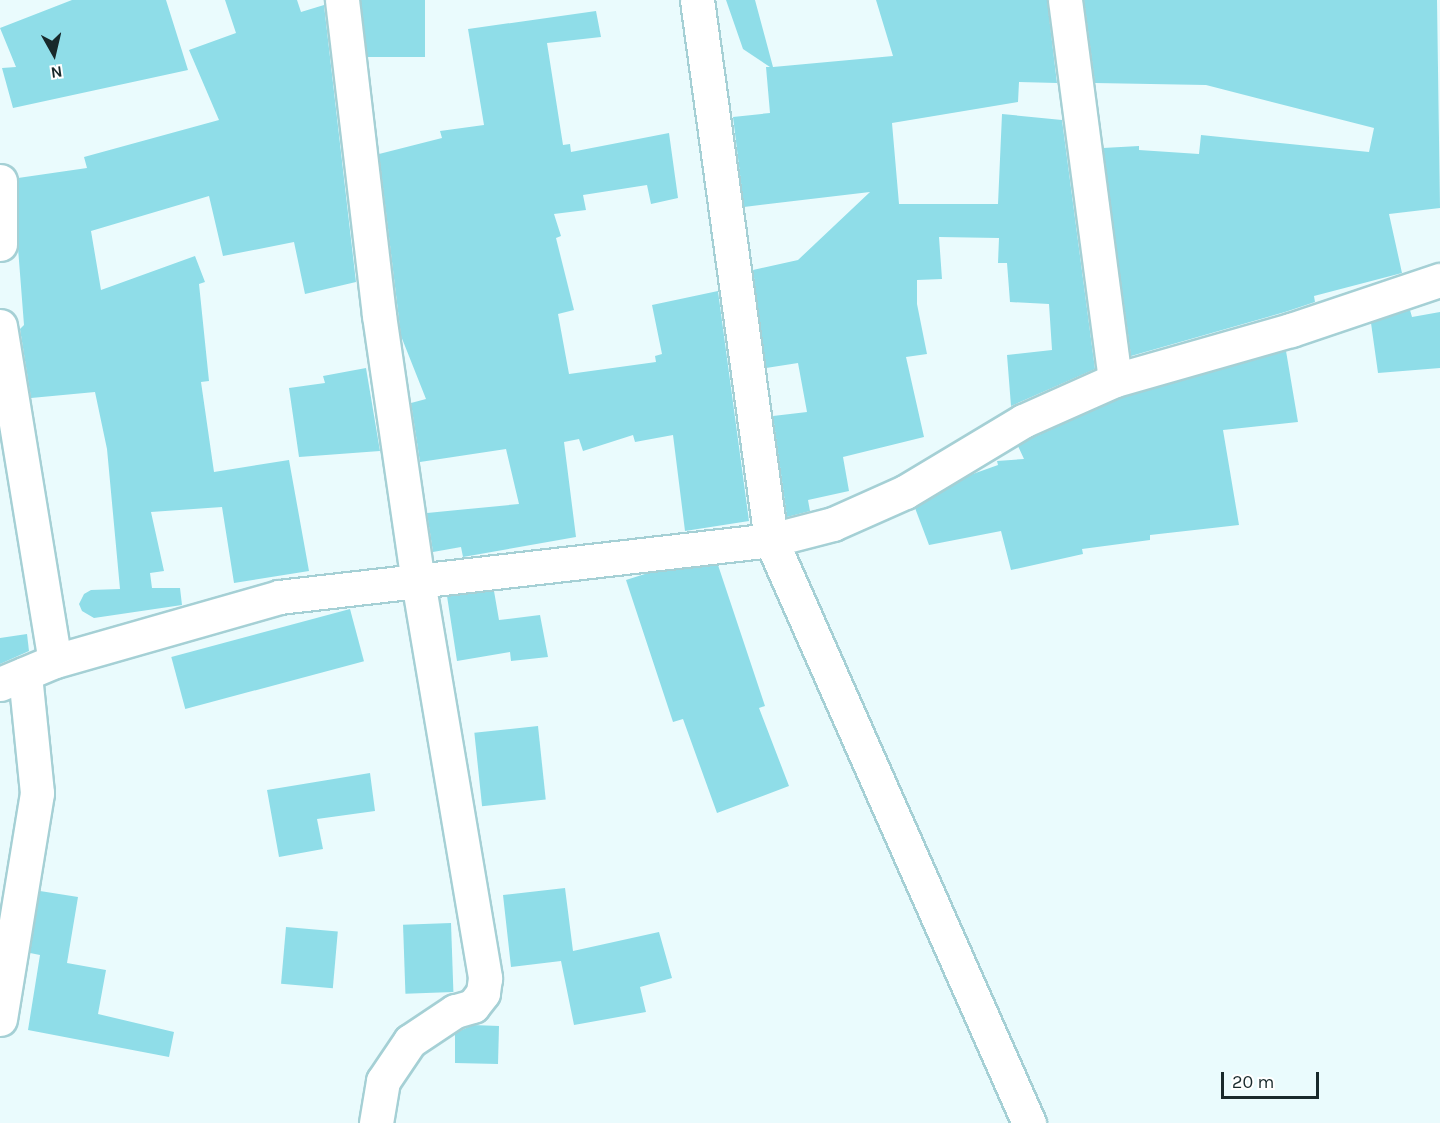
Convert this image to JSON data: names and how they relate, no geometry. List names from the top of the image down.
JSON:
{
  "scale_bar": "20 m",
  "north": "bottom"
}
